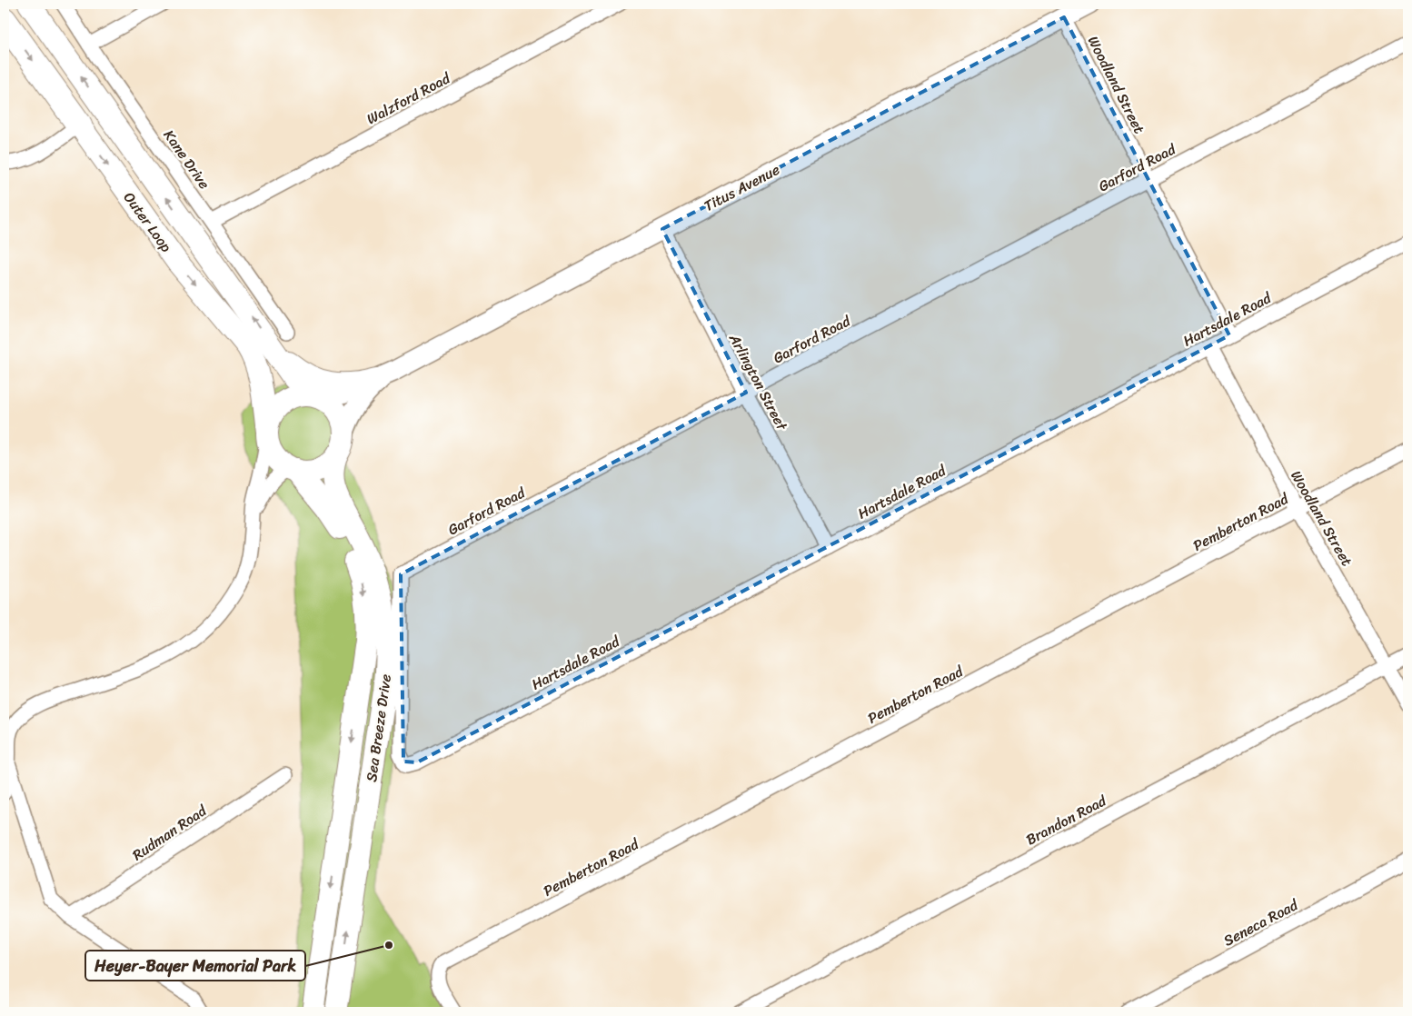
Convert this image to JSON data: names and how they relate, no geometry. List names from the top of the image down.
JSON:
{
  "streets": {
    "highway": ["Outer Loop"],
    "main road": ["Titus Avenue", "Sea Breeze Drive"],
    "street": [
      "Woodland Street",
      "Walzford Road",
      "Kane Drive",
      "Garford Road",
      "Hartsdale Road",
      "Arlington Street",
      "Pemberton Road",
      "Brandon Road",
      "Rudman Road",
      "Seneca Road"
    ]
  },
  "crossings": [
    ["Woodland Street", "Garford Road"],
    ["Woodland Street", "Titus Avenue"],
    ["Woodland Street", "Hartsdale Road"],
    ["Woodland Street", "Pemberton Road"],
    ["Woodland Street", "Brandon Road"],
    ["Walzford Road", "Kane Drive"],
    ["Garford Road", "Hartsdale Road"],
    ["Garford Road", "Arlington Street"],
    ["Titus Avenue", "Outer Loop"],
    ["Titus Avenue", "Arlington Street"],
    ["Titus Avenue", "Sea Breeze Drive"],
    ["Outer Loop", "Sea Breeze Drive"],
    ["Hartsdale Road", "Arlington Street"]
  ],
  "places": ["Heyer-Bayer Memorial Park"]
}
